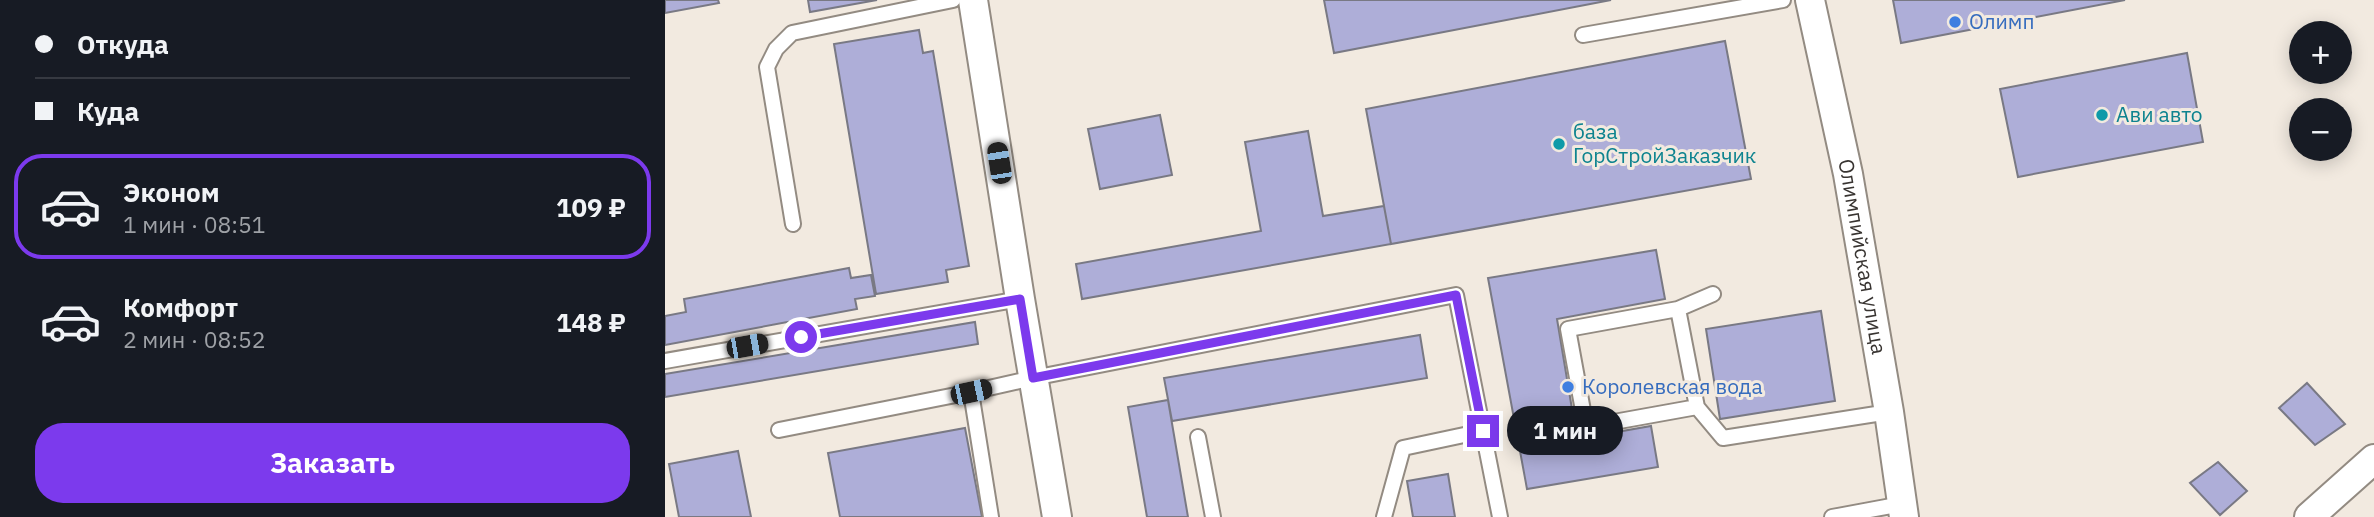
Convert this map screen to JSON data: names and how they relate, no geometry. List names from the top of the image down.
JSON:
{
  "streets": {
    "street": ["Олимпийская улица"]
  },
  "places": [
    "Олимп",
    "Ави авто",
    "база ГорСтройЗаказчик",
    "Королевская вода"
  ],
  "page": {
    "banner": ["Откуда", "Куда"],
    "map_buttons": ["+", "−"],
    "list": [
      {
        "name": "Эконом",
        "note": "1 мин · 08:51",
        "value": "109 ₽"
      },
      {
        "name": "Комфорт",
        "note": "2 мин · 08:52",
        "value": "148 ₽"
      }
    ],
    "bubble": "1 мин",
    "buttons": "Заказать"
  }
}
